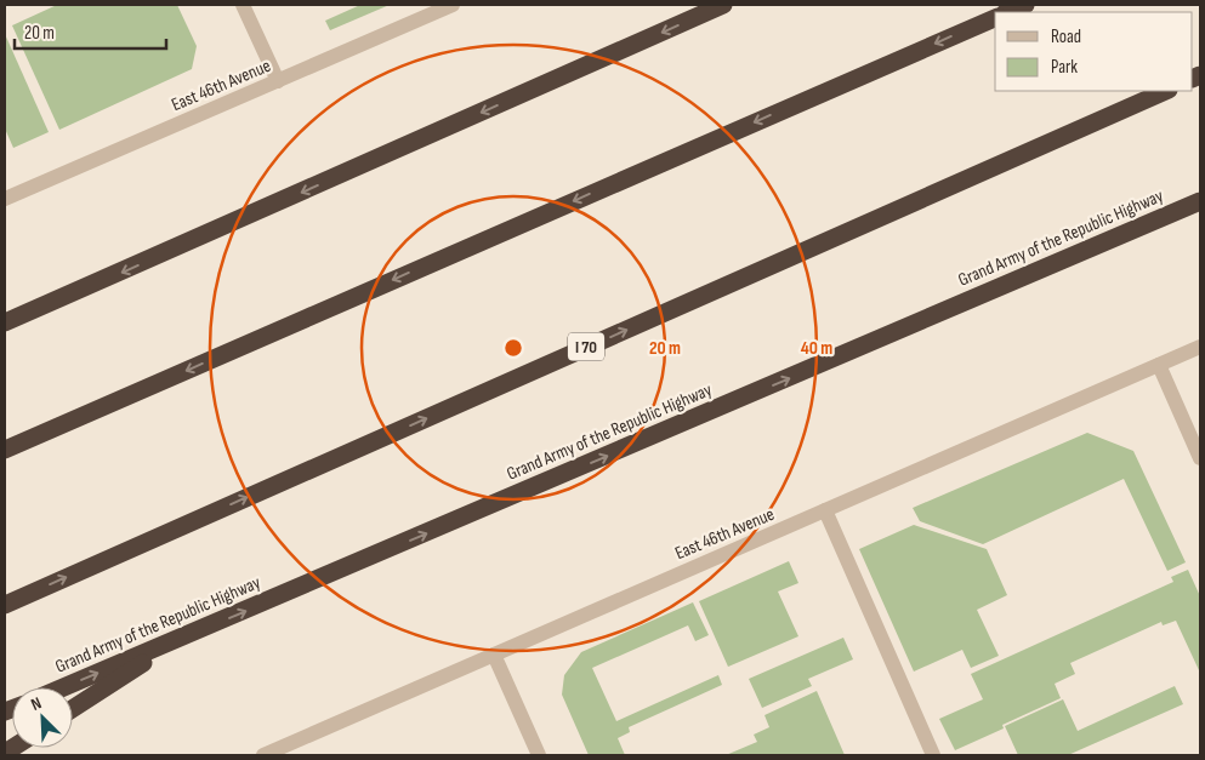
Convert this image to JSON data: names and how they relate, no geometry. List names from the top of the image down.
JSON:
{
  "streets": {
    "highway": ["Grand Army of the Republic Highway", "I 70"],
    "street": ["East 46th Avenue"]
  },
  "legend": ["Road", "Park"],
  "scale_bar": "20 m",
  "north": "top left",
  "rings": ["20 m", "40 m"]
}
